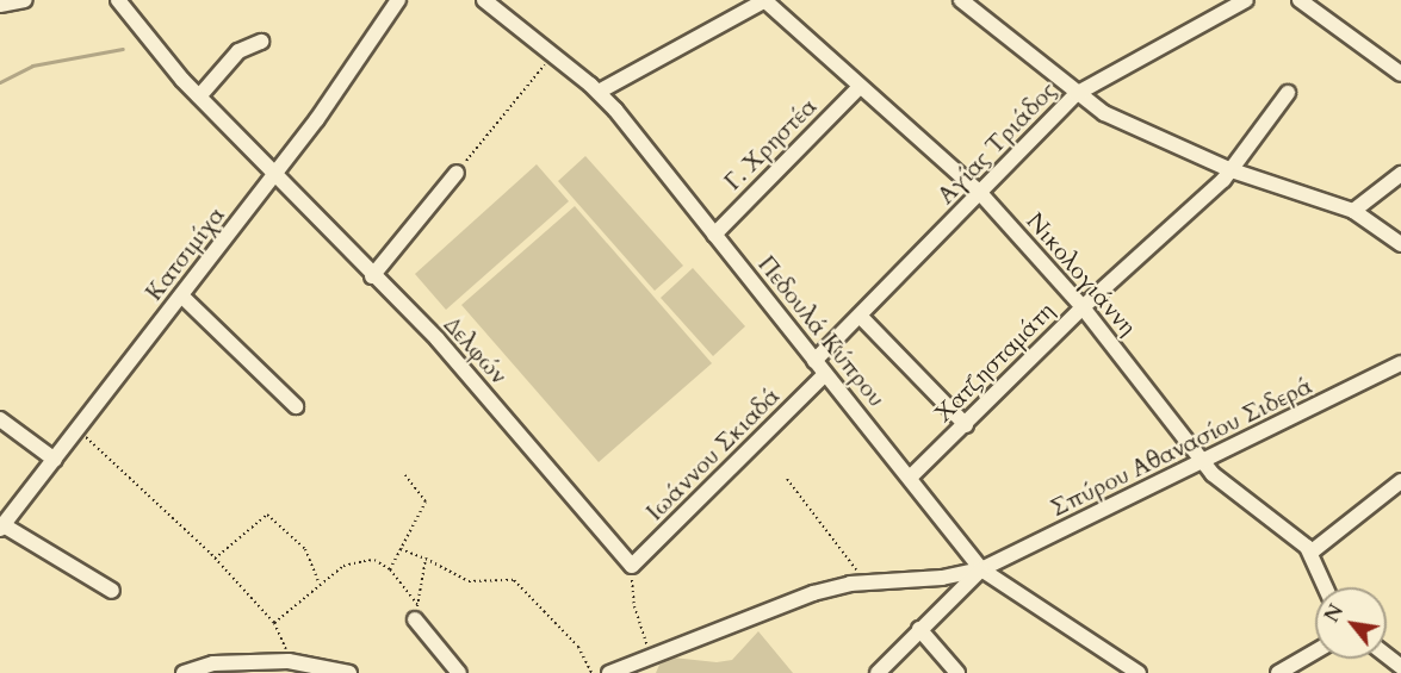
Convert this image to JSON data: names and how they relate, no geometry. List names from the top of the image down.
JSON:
{
  "streets": {
    "street": [
      "Αγίας Τριάδος",
      "Γ. Χρηστέα",
      "Κατσιμίχα",
      "Νικολογιάννη",
      "Πεδουλά Κύπρου",
      "Δελφών",
      "Χατζησταμάτη",
      "Σπύρου Αθανασίου Σιδερά",
      "Ιωάννου Σκιαδά"
    ]
  },
  "crossings": [
    ["Αγίας Τριάδος", "Νικολογιάννη"],
    ["Αγίας Τριάδος", "Πεδουλά Κύπρου"],
    ["Γ. Χρηστέα", "Νικολογιάννη"],
    ["Γ. Χρηστέα", "Πεδουλά Κύπρου"],
    ["Κατσιμίχα", "Δελφών"],
    ["Νικολογιάννη", "Χατζησταμάτη"],
    ["Νικολογιάννη", "Σπύρου Αθανασίου Σιδερά"],
    ["Πεδουλά Κύπρου", "Χατζησταμάτη"],
    ["Πεδουλά Κύπρου", "Σπύρου Αθανασίου Σιδερά"],
    ["Πεδουλά Κύπρου", "Ιωάννου Σκιαδά"],
    ["Δελφών", "Ιωάννου Σκιαδά"]
  ],
  "north": "top left"
}
